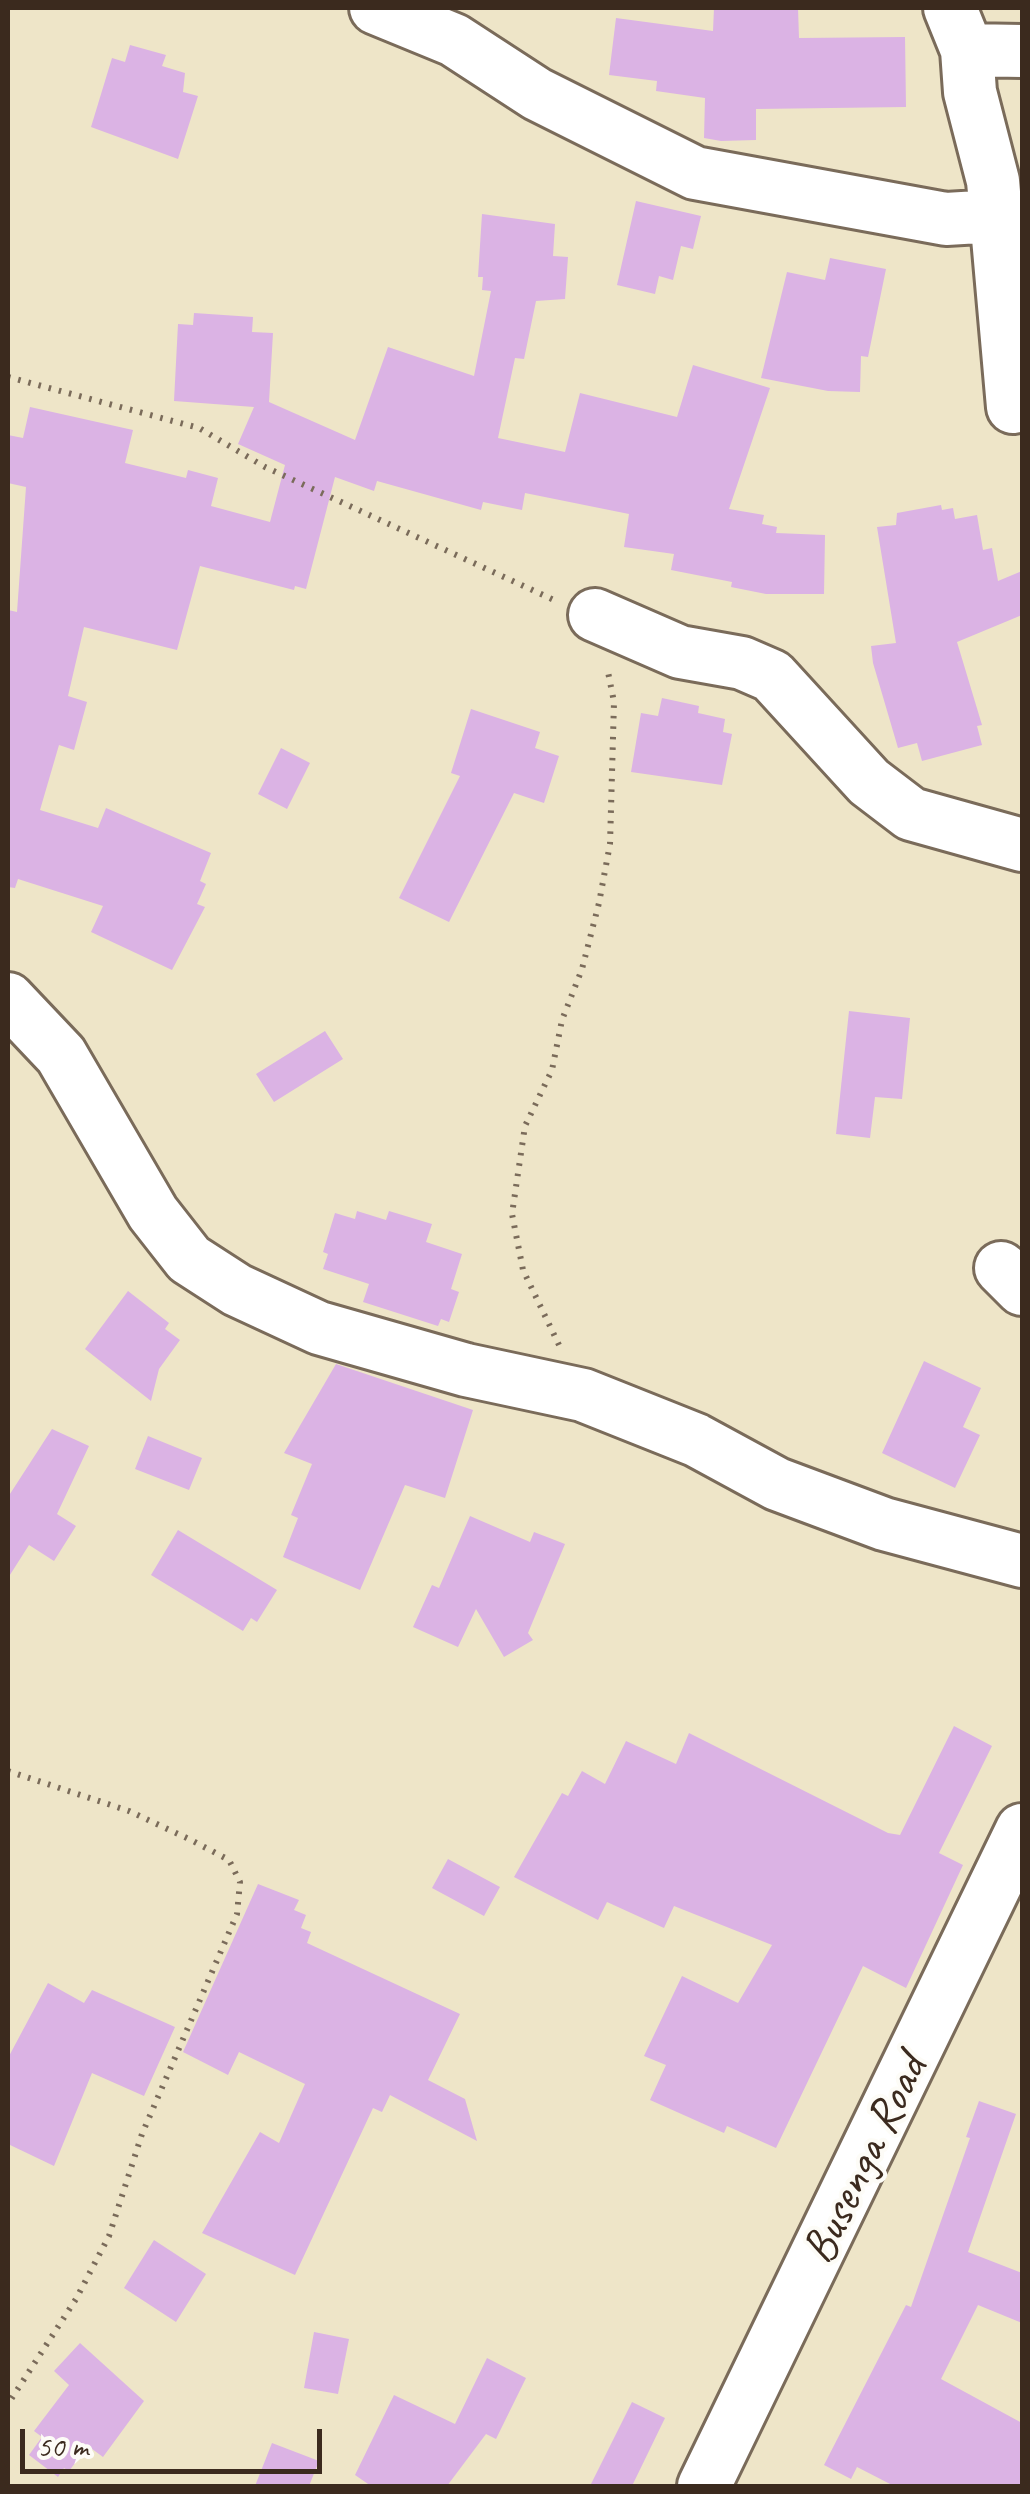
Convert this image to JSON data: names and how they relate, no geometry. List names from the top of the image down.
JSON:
{
  "streets": {
    "street": ["Busenga Road"]
  },
  "scale_bar": "50 m"
}
